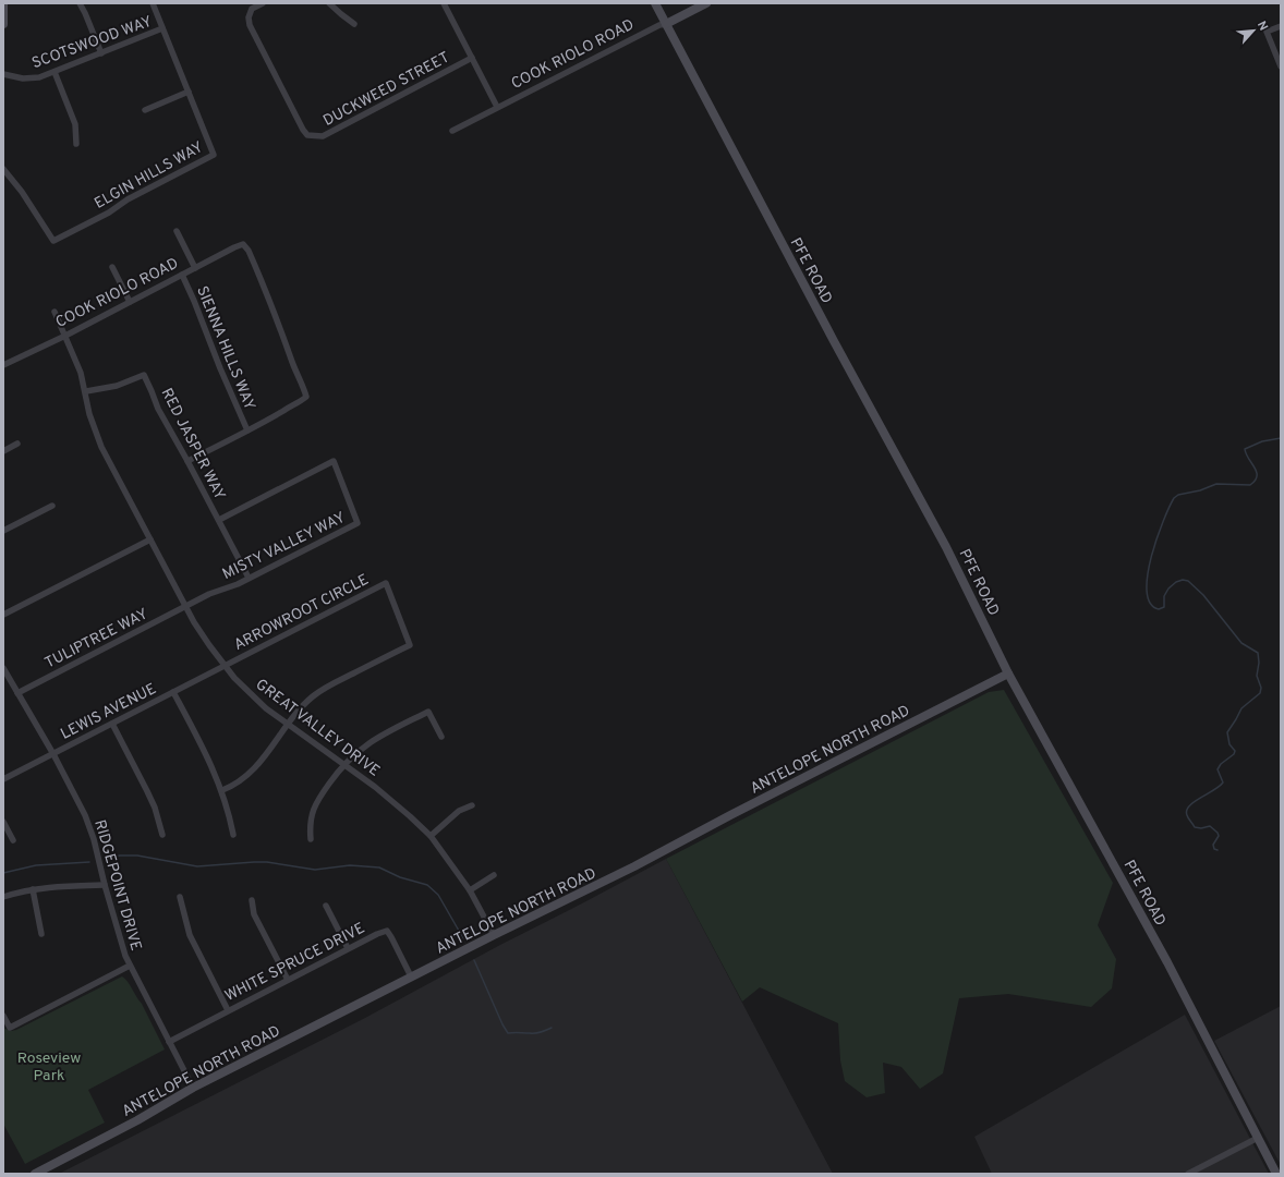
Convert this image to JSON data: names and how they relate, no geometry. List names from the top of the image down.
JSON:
{
  "streets": {
    "main road": ["COOK RIOLO ROAD", "PFE ROAD", "ANTELOPE NORTH ROAD"],
    "street": [
      "SCOTSWOOD WAY",
      "DUCKWEED STREET",
      "ELGIN HILLS WAY",
      "SIENNA HILLS WAY",
      "RED JASPER WAY",
      "MISTY VALLEY WAY",
      "ARROWROOT CIRCLE",
      "TULIPTREE WAY",
      "LEWIS AVENUE",
      "GREAT VALLEY DRIVE",
      "RIDGEPOINT DRIVE",
      "WHITE SPRUCE DRIVE"
    ]
  },
  "crossings": [
    ["SCOTSWOOD WAY", "ELGIN HILLS WAY"],
    ["COOK RIOLO ROAD", "PFE ROAD"],
    ["COOK RIOLO ROAD", "SIENNA HILLS WAY"],
    ["COOK RIOLO ROAD", "GREAT VALLEY DRIVE"],
    ["PFE ROAD", "ANTELOPE NORTH ROAD"],
    ["RED JASPER WAY", "MISTY VALLEY WAY"],
    ["RED JASPER WAY", "GREAT VALLEY DRIVE"],
    ["MISTY VALLEY WAY", "TULIPTREE WAY"],
    ["MISTY VALLEY WAY", "GREAT VALLEY DRIVE"],
    ["ARROWROOT CIRCLE", "LEWIS AVENUE"],
    ["ARROWROOT CIRCLE", "GREAT VALLEY DRIVE"],
    ["TULIPTREE WAY", "GREAT VALLEY DRIVE"],
    ["TULIPTREE WAY", "RIDGEPOINT DRIVE"],
    ["LEWIS AVENUE", "GREAT VALLEY DRIVE"],
    ["LEWIS AVENUE", "RIDGEPOINT DRIVE"],
    ["GREAT VALLEY DRIVE", "ANTELOPE NORTH ROAD"],
    ["ANTELOPE NORTH ROAD", "RIDGEPOINT DRIVE"],
    ["ANTELOPE NORTH ROAD", "WHITE SPRUCE DRIVE"],
    ["RIDGEPOINT DRIVE", "WHITE SPRUCE DRIVE"]
  ],
  "parks": ["Roseview Park"],
  "north": "top right"
}
